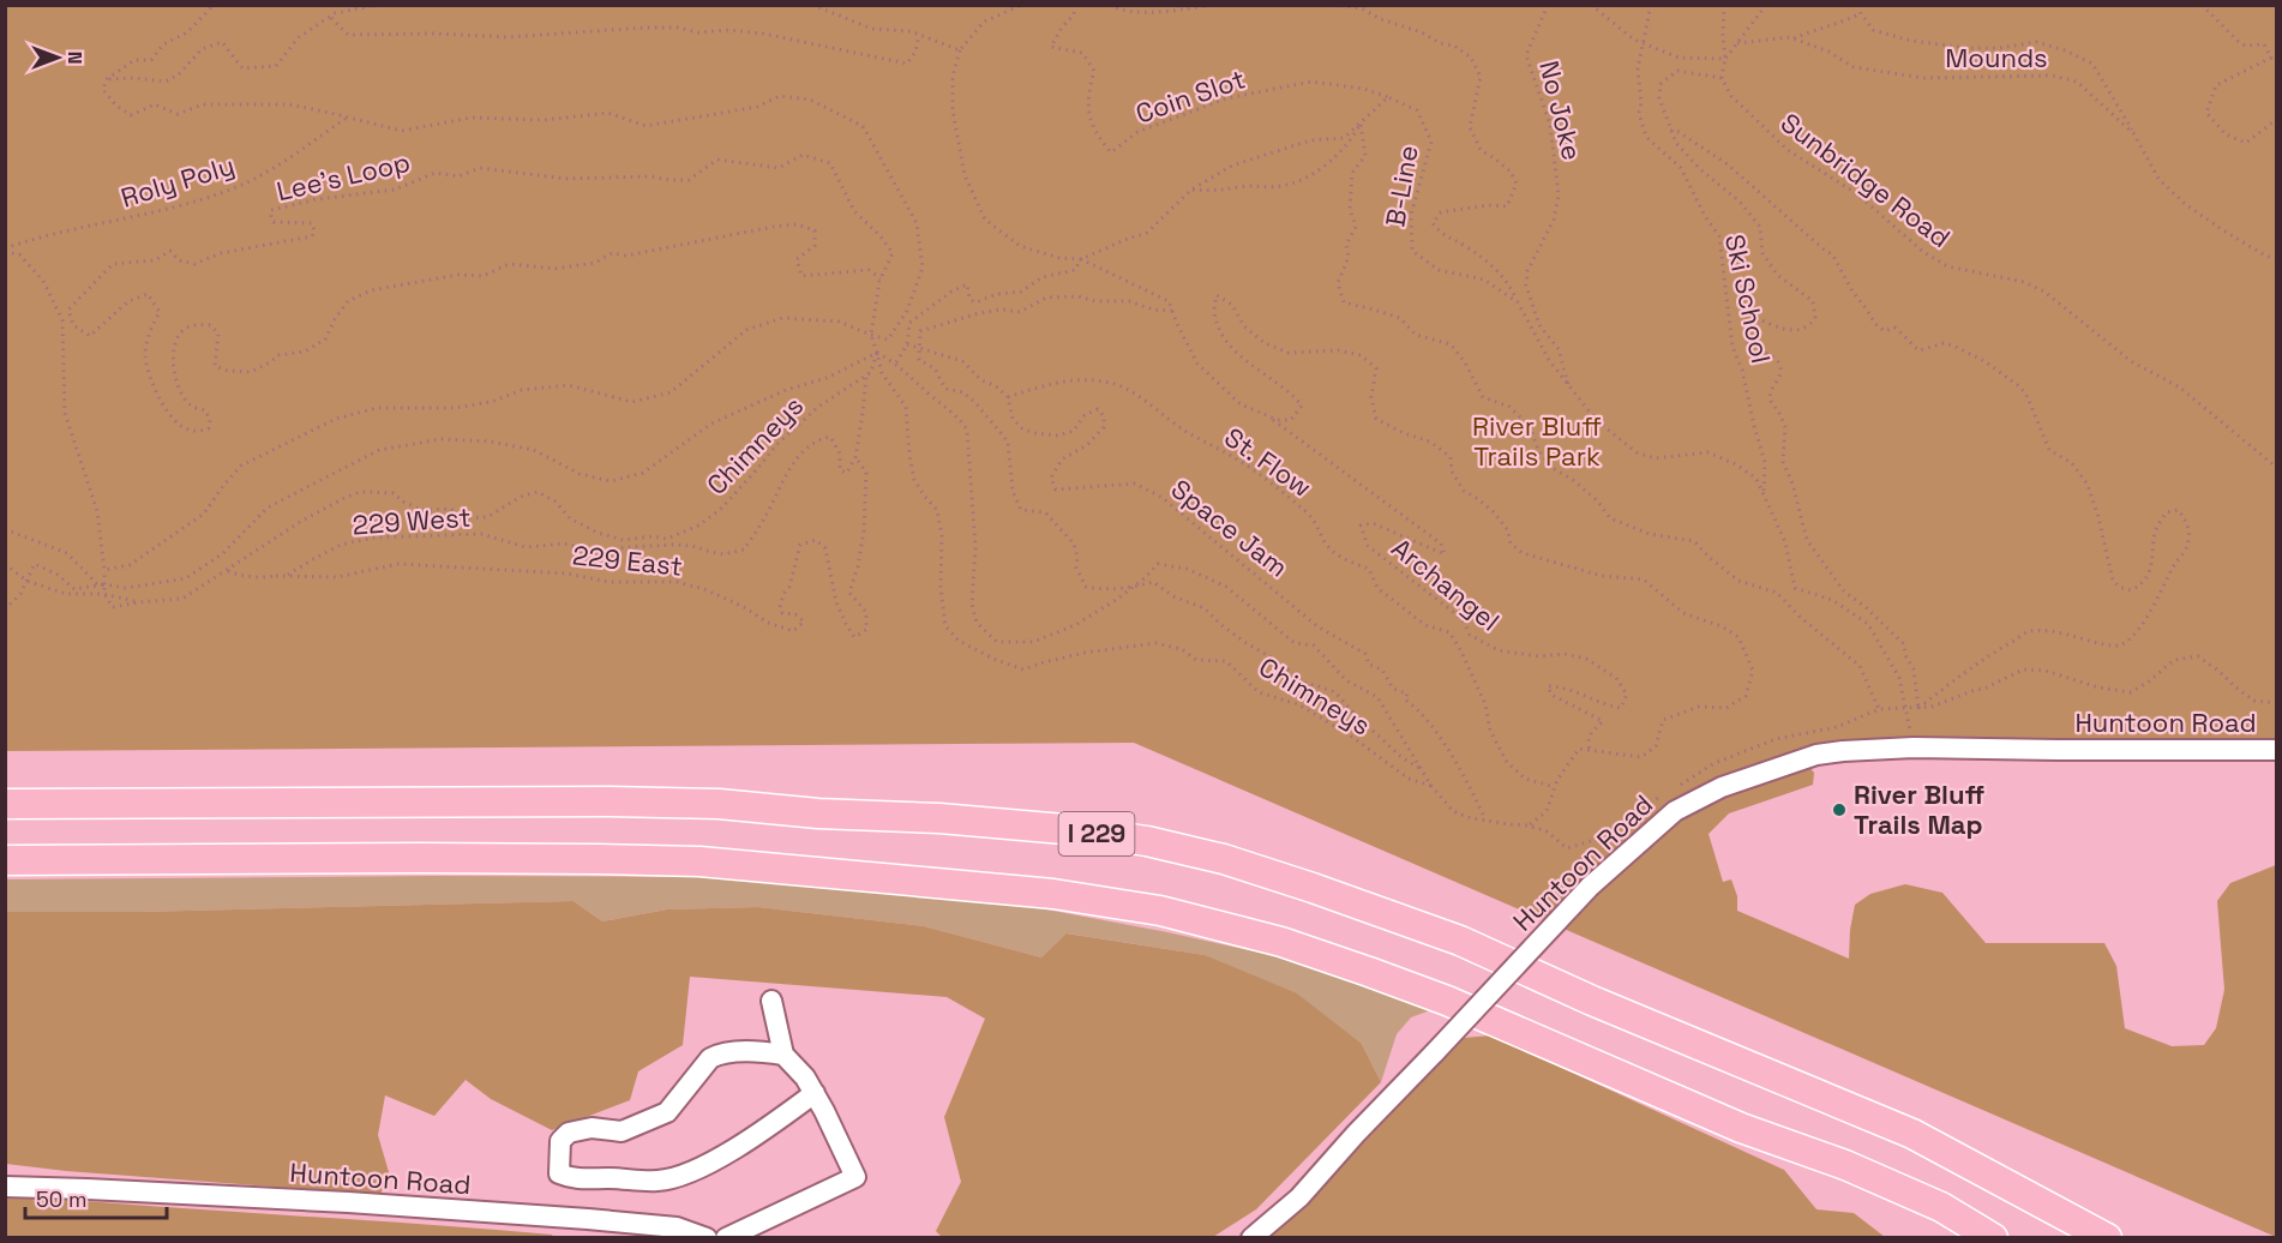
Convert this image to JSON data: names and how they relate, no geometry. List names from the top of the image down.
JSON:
{
  "streets": {
    "highway": ["I 229"],
    "street": ["Huntoon Road"],
    "path": [
      "Mounds",
      "Coin Slot",
      "No Joke",
      "Lee's Loop",
      "Sunbridge Road",
      "Roly Poly",
      "B-Line",
      "Ski School",
      "Chimneys",
      "St. Flow",
      "229 West",
      "Space Jam",
      "229 East",
      "Archangel"
    ]
  },
  "crossings": [
    ["Coin Slot", "B-Line"],
    ["No Joke", "B-Line"],
    ["Lee's Loop", "Chimneys"],
    ["B-Line", "Ski School"],
    ["B-Line", "Space Jam"],
    ["Chimneys", "229 West"],
    ["St. Flow", "Space Jam"],
    ["229 West", "229 East"]
  ],
  "parks": ["River Bluff Trails Park"],
  "places": ["River Bluff Trails Map"],
  "scale_bar": "50 m",
  "north": "right"
}
